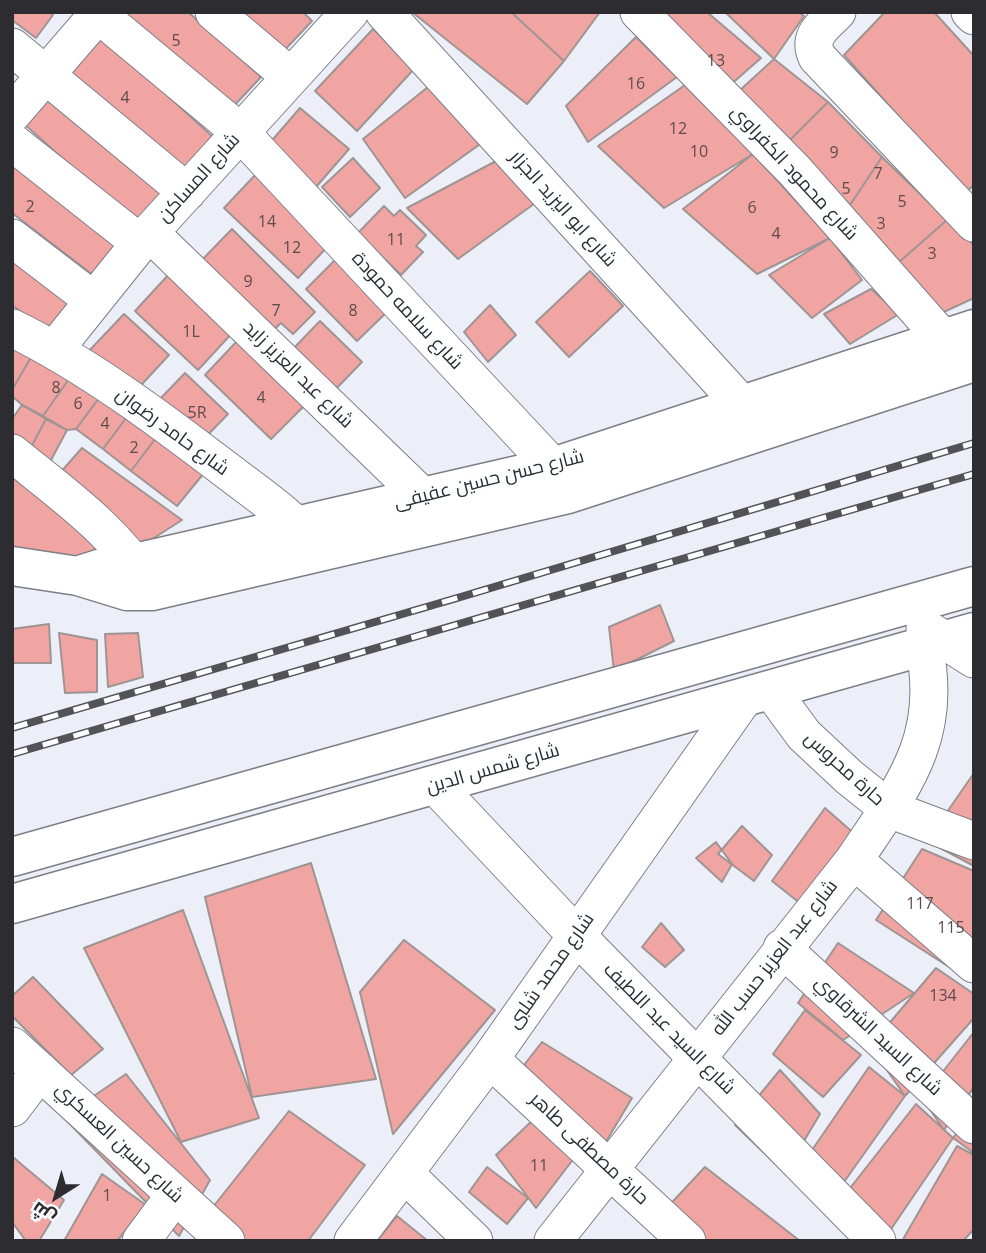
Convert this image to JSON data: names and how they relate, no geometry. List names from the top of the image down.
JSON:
{
  "streets": {
    "street": [
      "شارع محمود الكفراوي",
      "شارع المساكن",
      "شارع ابو اليزيد الجزار",
      "شارع سلامه حمودة",
      "شارع عبد العزيز زايد",
      "شارع حامد رضوان",
      "شارع حسن حسين عفيفى",
      "شارع شمس الدين",
      "حارة محروس",
      "شارع عبد العزيز حسب الله",
      "شارع محمد شلبى",
      "شارع السيد عبد اللطيف",
      "شارع السيد الشرقاوي",
      "شارع حسين العسكري",
      "حارة مصطفى طاهر"
    ]
  },
  "crossings": [
    ["شارع محمود الكفراوي", "شارع حسن حسين عفيفى"],
    ["شارع المساكن", "شارع سلامه حمودة"],
    ["شارع المساكن", "شارع عبد العزيز زايد"],
    ["شارع المساكن", "شارع حامد رضوان"],
    ["شارع ابو اليزيد الجزار", "شارع حسن حسين عفيفى"],
    ["شارع سلامه حمودة", "شارع حسن حسين عفيفى"],
    ["شارع عبد العزيز زايد", "شارع حسن حسين عفيفى"],
    ["شارع حامد رضوان", "شارع حسن حسين عفيفى"],
    ["شارع شمس الدين", "حارة محروس"],
    ["شارع شمس الدين", "شارع عبد العزيز حسب الله"],
    ["شارع شمس الدين", "شارع محمد شلبى"],
    ["شارع شمس الدين", "شارع السيد عبد اللطيف"],
    ["حارة محروس", "شارع عبد العزيز حسب الله"],
    ["حارة محروس", "شارع محمد شلبى"],
    ["شارع عبد العزيز حسب الله", "شارع السيد عبد اللطيف"],
    ["شارع عبد العزيز حسب الله", "شارع السيد الشرقاوي"],
    ["شارع عبد العزيز حسب الله", "حارة مصطفى طاهر"],
    ["شارع محمد شلبى", "شارع السيد عبد اللطيف"],
    ["شارع محمد شلبى", "حارة مصطفى طاهر"]
  ],
  "house_numbers": [
    "5",
    "13",
    "16",
    "4",
    "12",
    "10",
    "9",
    "7",
    "5",
    "5",
    "2",
    "6",
    "14",
    "3",
    "4",
    "11",
    "12",
    "3",
    "9",
    "7",
    "8",
    "1L",
    "8",
    "4",
    "6",
    "5R",
    "4",
    "2",
    "117",
    "115",
    "134",
    "11",
    "1"
  ],
  "north": "bottom left"
}
